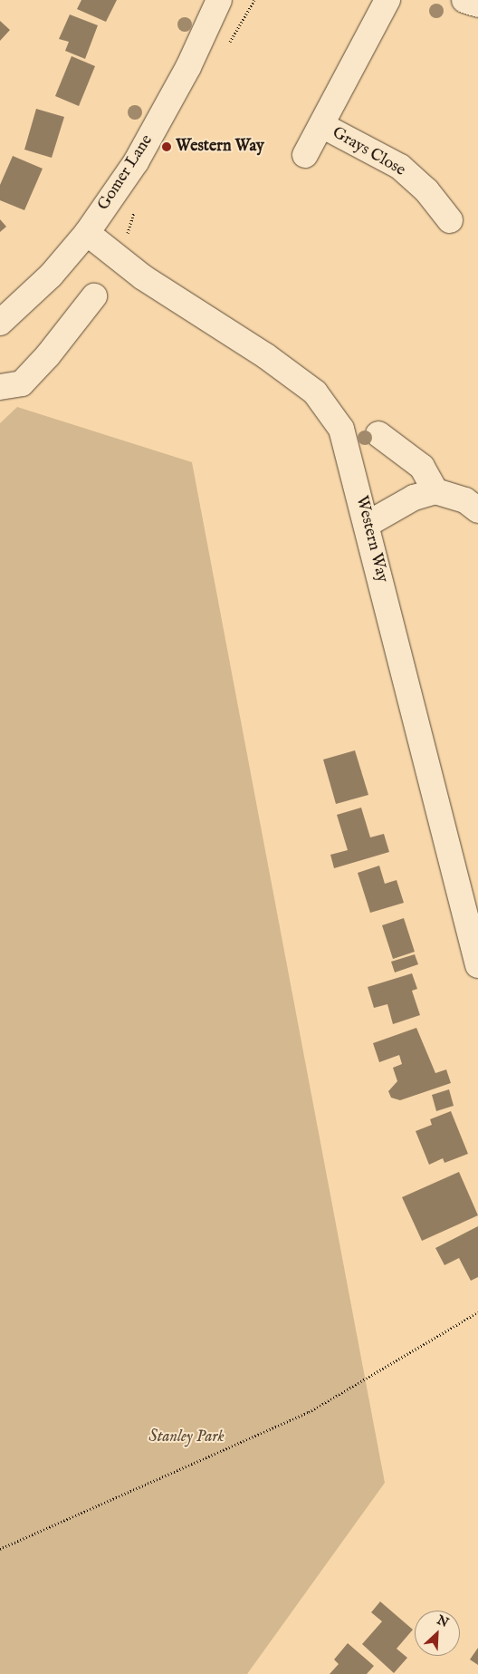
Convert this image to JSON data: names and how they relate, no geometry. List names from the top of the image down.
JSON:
{
  "streets": {
    "street": ["Grays Close", "Gomer Lane", "Western Way"]
  },
  "crossings": [
    ["Gomer Lane", "Western Way"]
  ],
  "parks": ["Stanley Park"],
  "places": ["Western Way"],
  "north": "top right"
}
